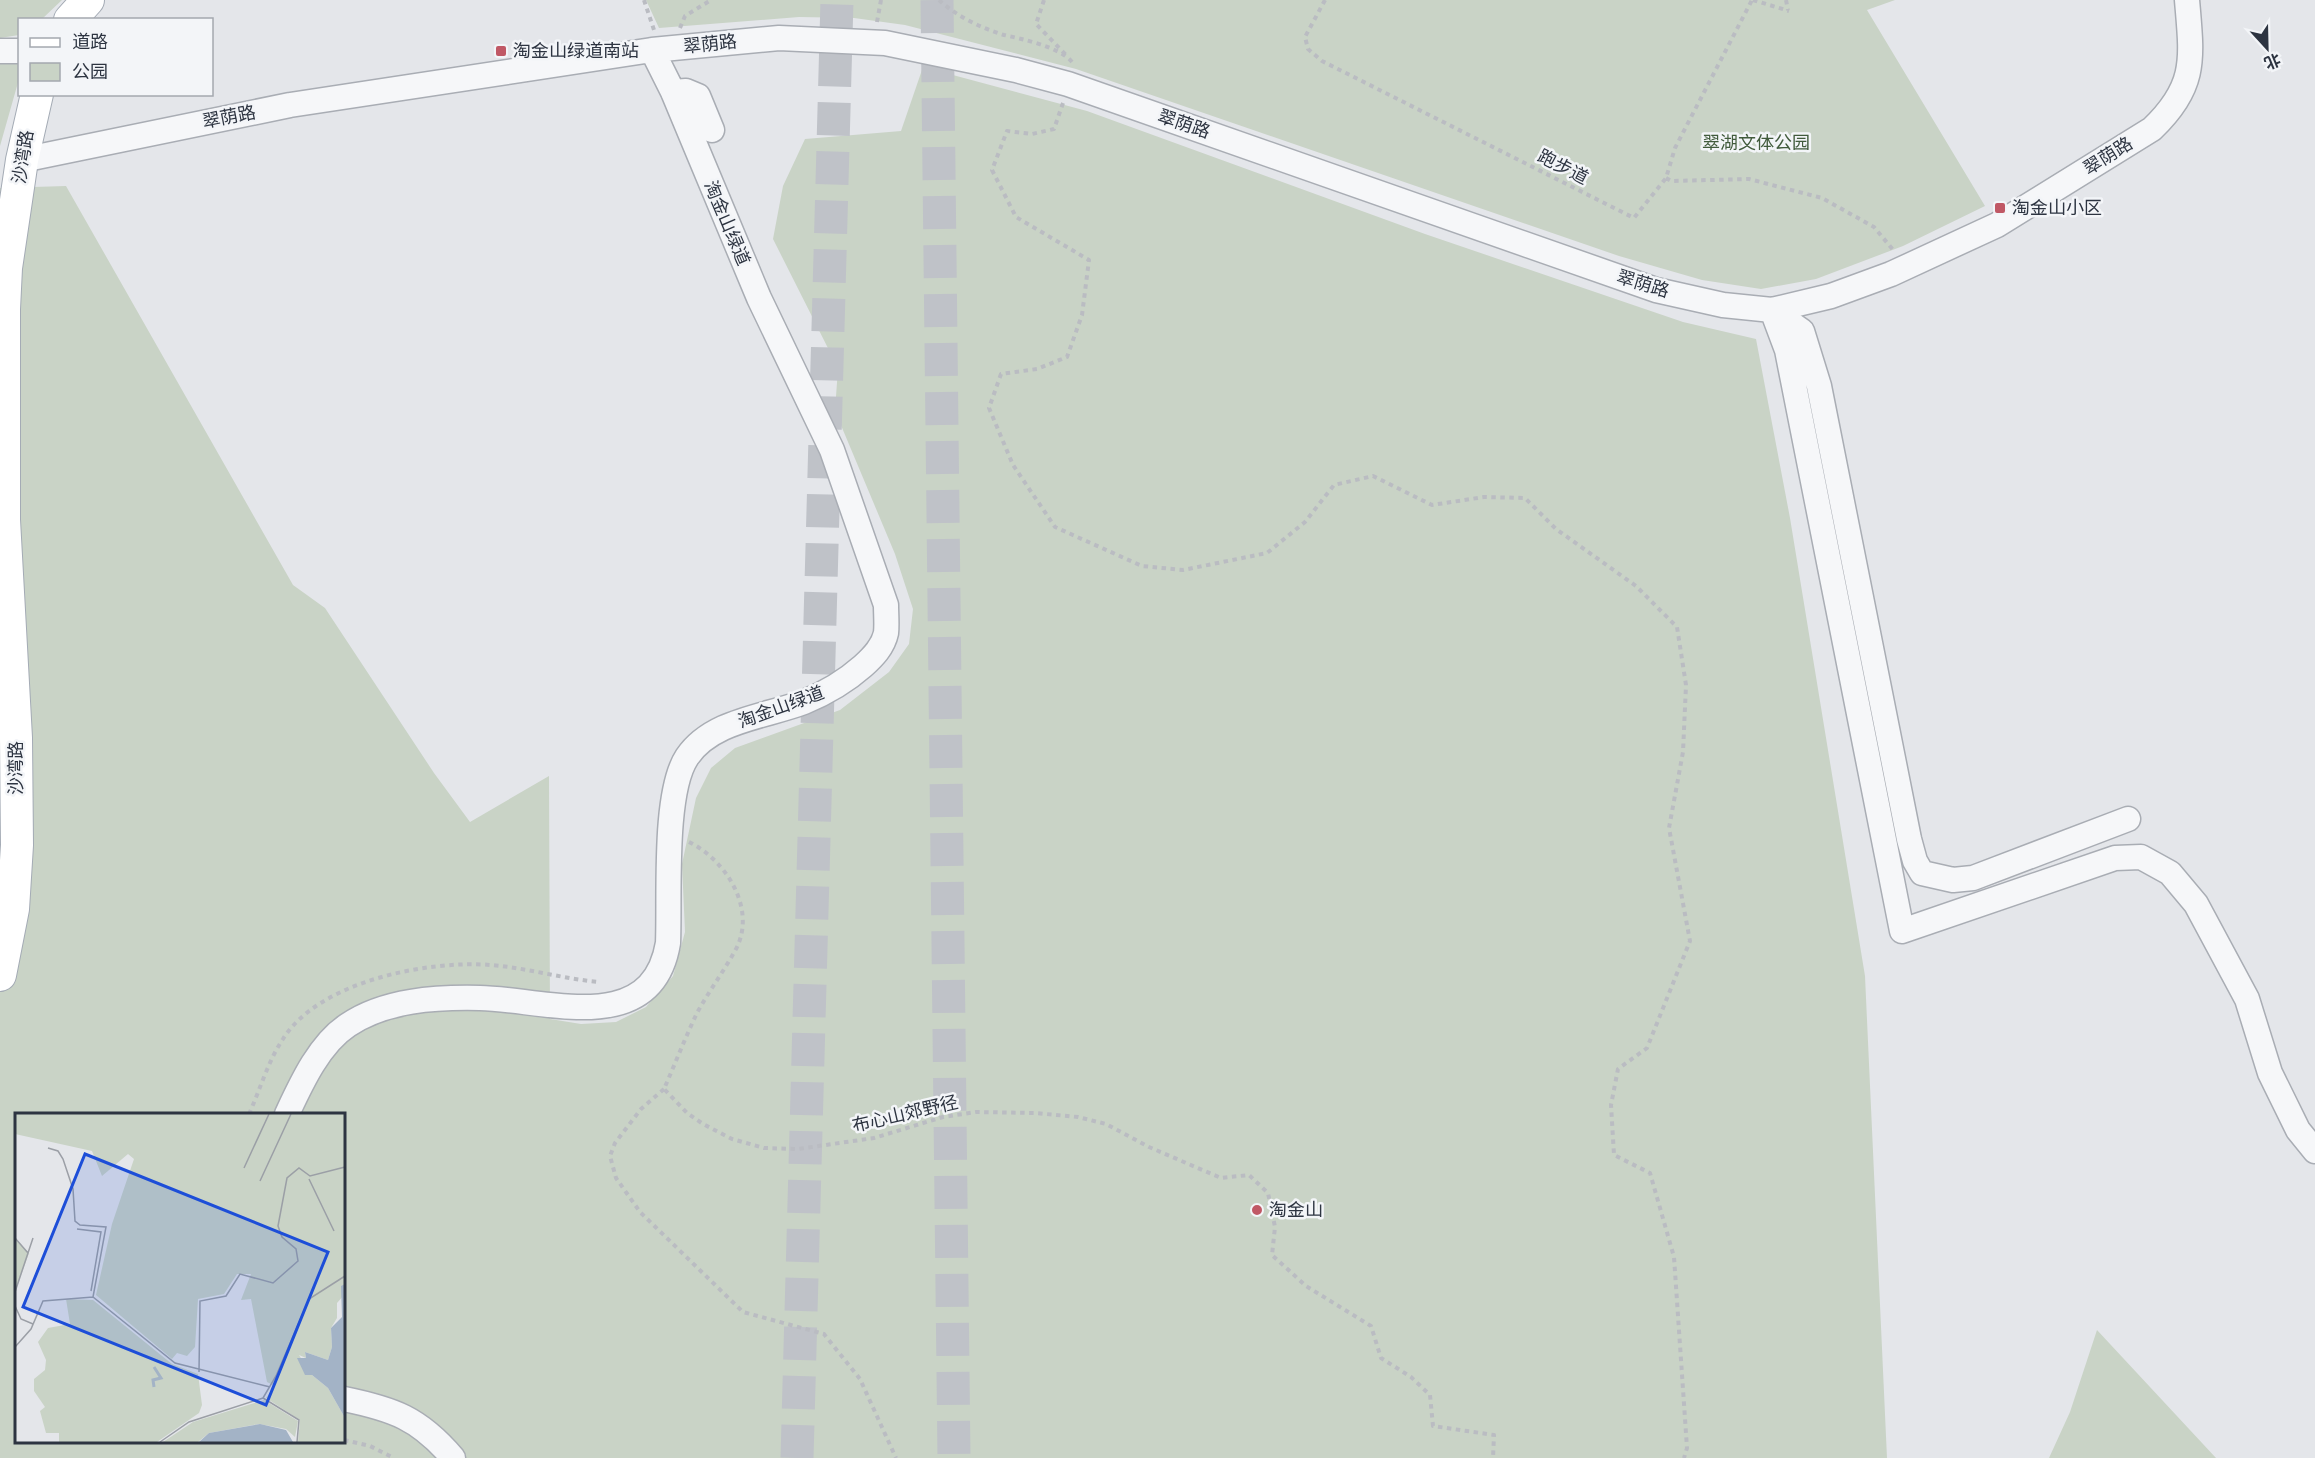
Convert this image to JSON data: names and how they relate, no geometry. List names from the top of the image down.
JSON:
{
  "streets": {
    "main road": ["沙湾路"],
    "street": ["翠荫路", "淘金山绿道"],
    "path": ["跑步道", "布心山郊野径"]
  },
  "crossings": [
    ["翠荫路", "沙湾路"],
    ["翠荫路", "淘金山绿道"]
  ],
  "parks": ["翠湖文体公园"],
  "places": {
    "transit": ["淘金山绿道南站", "淘金山小区"],
    "other": ["淘金山"]
  },
  "legend": ["道路", "公园"],
  "north": "bottom"
}
